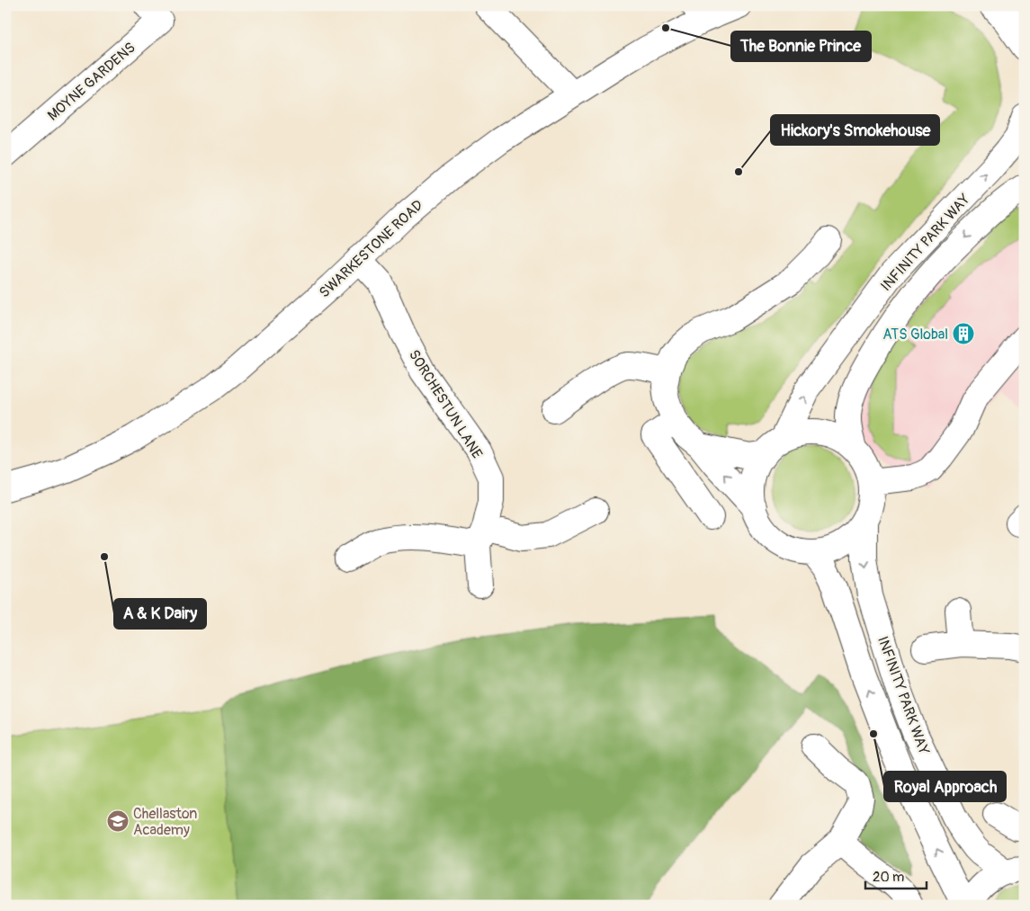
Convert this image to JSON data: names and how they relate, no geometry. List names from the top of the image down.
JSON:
{
  "streets": {
    "street": [
      "MOYNE GARDENS",
      "INFINITY PARK WAY",
      "SWARKESTONE ROAD",
      "SORCHESTUN LANE"
    ]
  },
  "crossings": [
    ["SWARKESTONE ROAD", "SORCHESTUN LANE"]
  ],
  "places": {
    "other": [
      "The Bonnie Prince",
      "Hickory's Smokehouse",
      "A & K Dairy",
      "Royal Approach"
    ],
    "building": ["ATS Global"],
    "school or university": ["Chellaston Academy"]
  },
  "scale_bar": "20 m"
}
